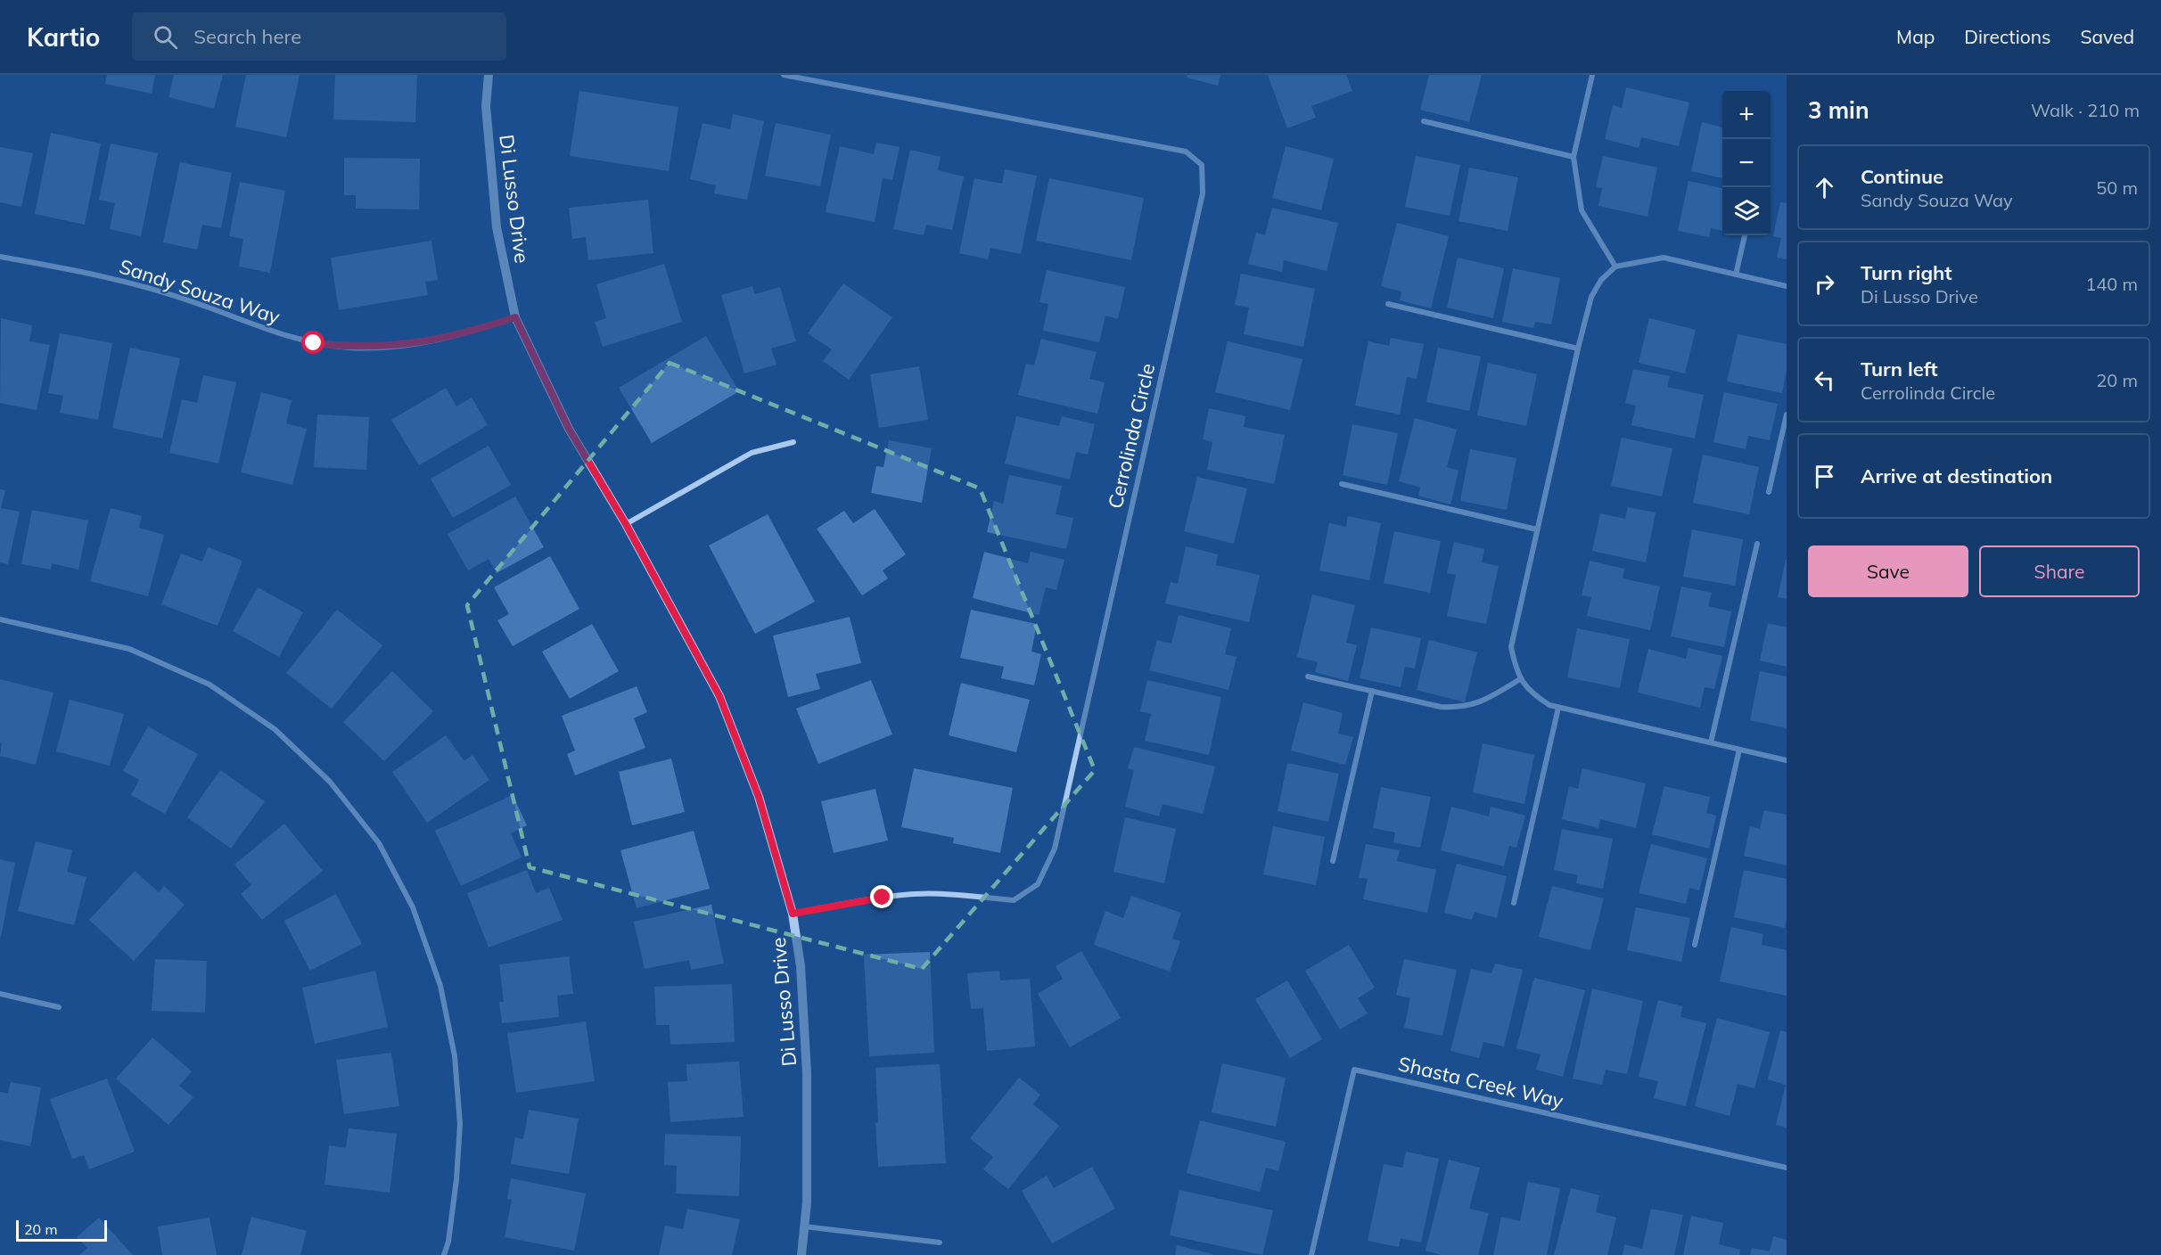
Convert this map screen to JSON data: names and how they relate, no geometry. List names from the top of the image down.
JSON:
{
  "streets": {
    "street": [
      "Di Lusso Drive",
      "Sandy Souza Way",
      "Cerrolinda Circle",
      "Shasta Creek Way"
    ]
  },
  "crossings": [
    ["Di Lusso Drive", "Sandy Souza Way"],
    ["Di Lusso Drive", "Cerrolinda Circle"]
  ],
  "scale_bar": "20 m",
  "page": {
    "header": "Kartio",
    "search": "Search here",
    "nav": ["Map", "Directions", "Saved"],
    "heading": ["3 min", "Walk · 210 m"],
    "map_buttons": ["+", "−"],
    "list": [
      ["Continue", "Sandy Souza Way", "50 m"],
      ["Turn right", "Di Lusso Drive", "140 m"],
      ["Turn left", "Cerrolinda Circle", "20 m"],
      "Arrive at destination"
    ],
    "buttons": ["Save", "Share"],
    "scale": "20 m"
  }
}
